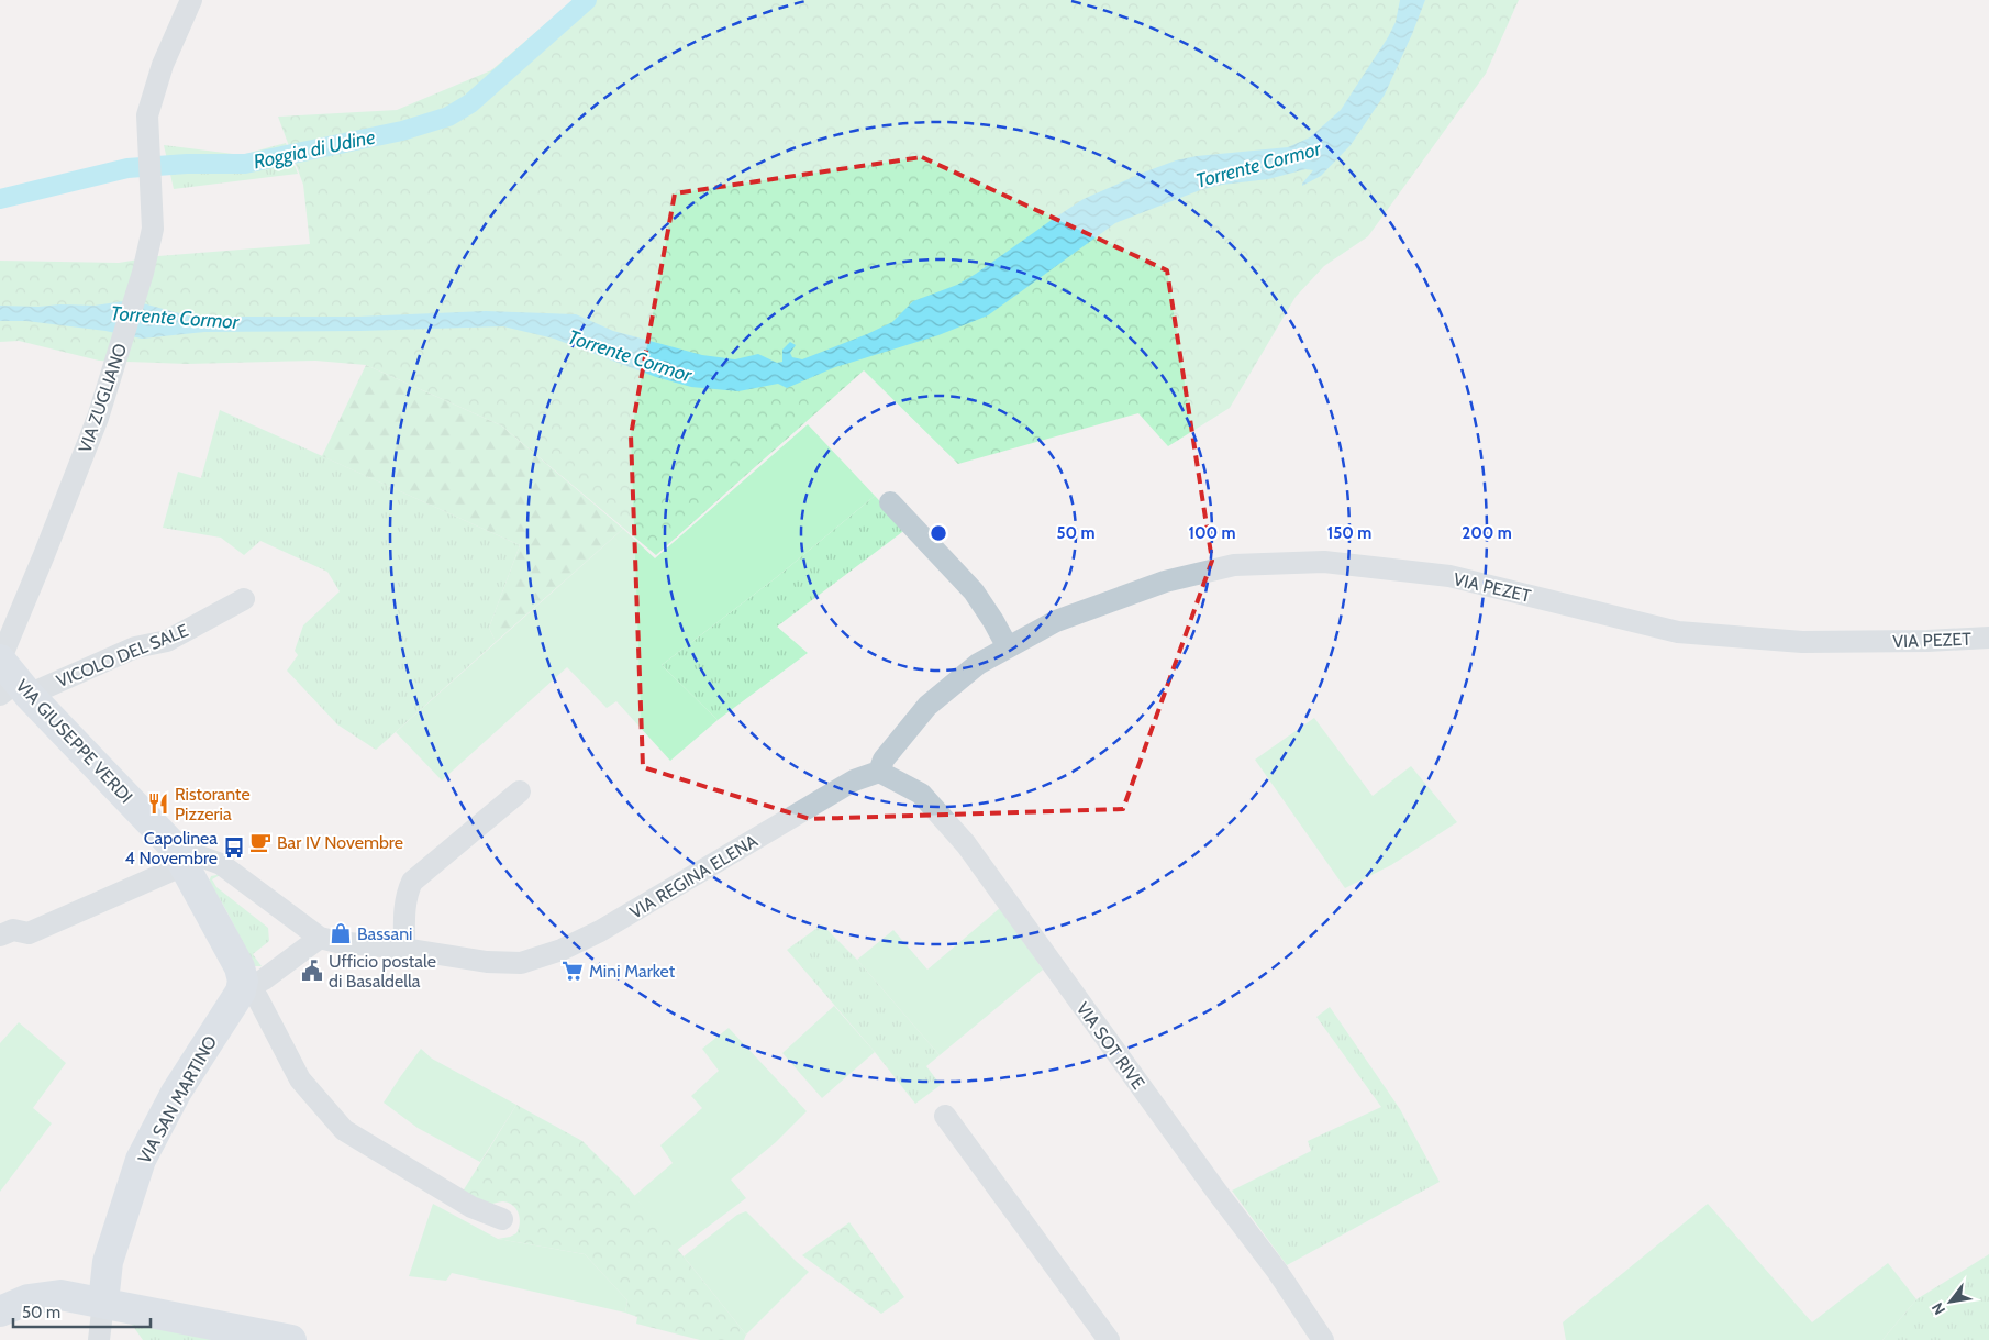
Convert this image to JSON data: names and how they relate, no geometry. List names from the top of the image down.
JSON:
{
  "streets": {
    "main road": ["VIA GIUSEPPE VERDI", "VIA SAN MARTINO"],
    "street": [
      "VIA ZUGLIANO",
      "VIA PEZET",
      "VICOLO DEL SALE",
      "VIA REGINA ELENA",
      "VIA SOT RIVE"
    ]
  },
  "crossings": [
    ["VIA ZUGLIANO", "VICOLO DEL SALE"],
    ["VIA ZUGLIANO", "VIA GIUSEPPE VERDI"],
    ["VICOLO DEL SALE", "VIA GIUSEPPE VERDI"],
    ["VIA GIUSEPPE VERDI", "VIA SAN MARTINO"],
    ["VIA REGINA ELENA", "VIA SOT RIVE"]
  ],
  "water": ["Roggia di Udine", "Torrente Cormor"],
  "places": {
    "restaurant": ["Ristorante Pizzeria"],
    "cafe": ["Bar IV Novembre"],
    "bus stop": ["Capolinea 4 Novembre"],
    "shop": ["Bassani"],
    "public building": ["Ufficio postale di Basaldella"],
    "supermarket": ["Mini Market"]
  },
  "scale_bar": "50 m",
  "north": "bottom left",
  "rings": [
    "50 m",
    "100 m",
    "150 m",
    "200 m"
  ]
}
